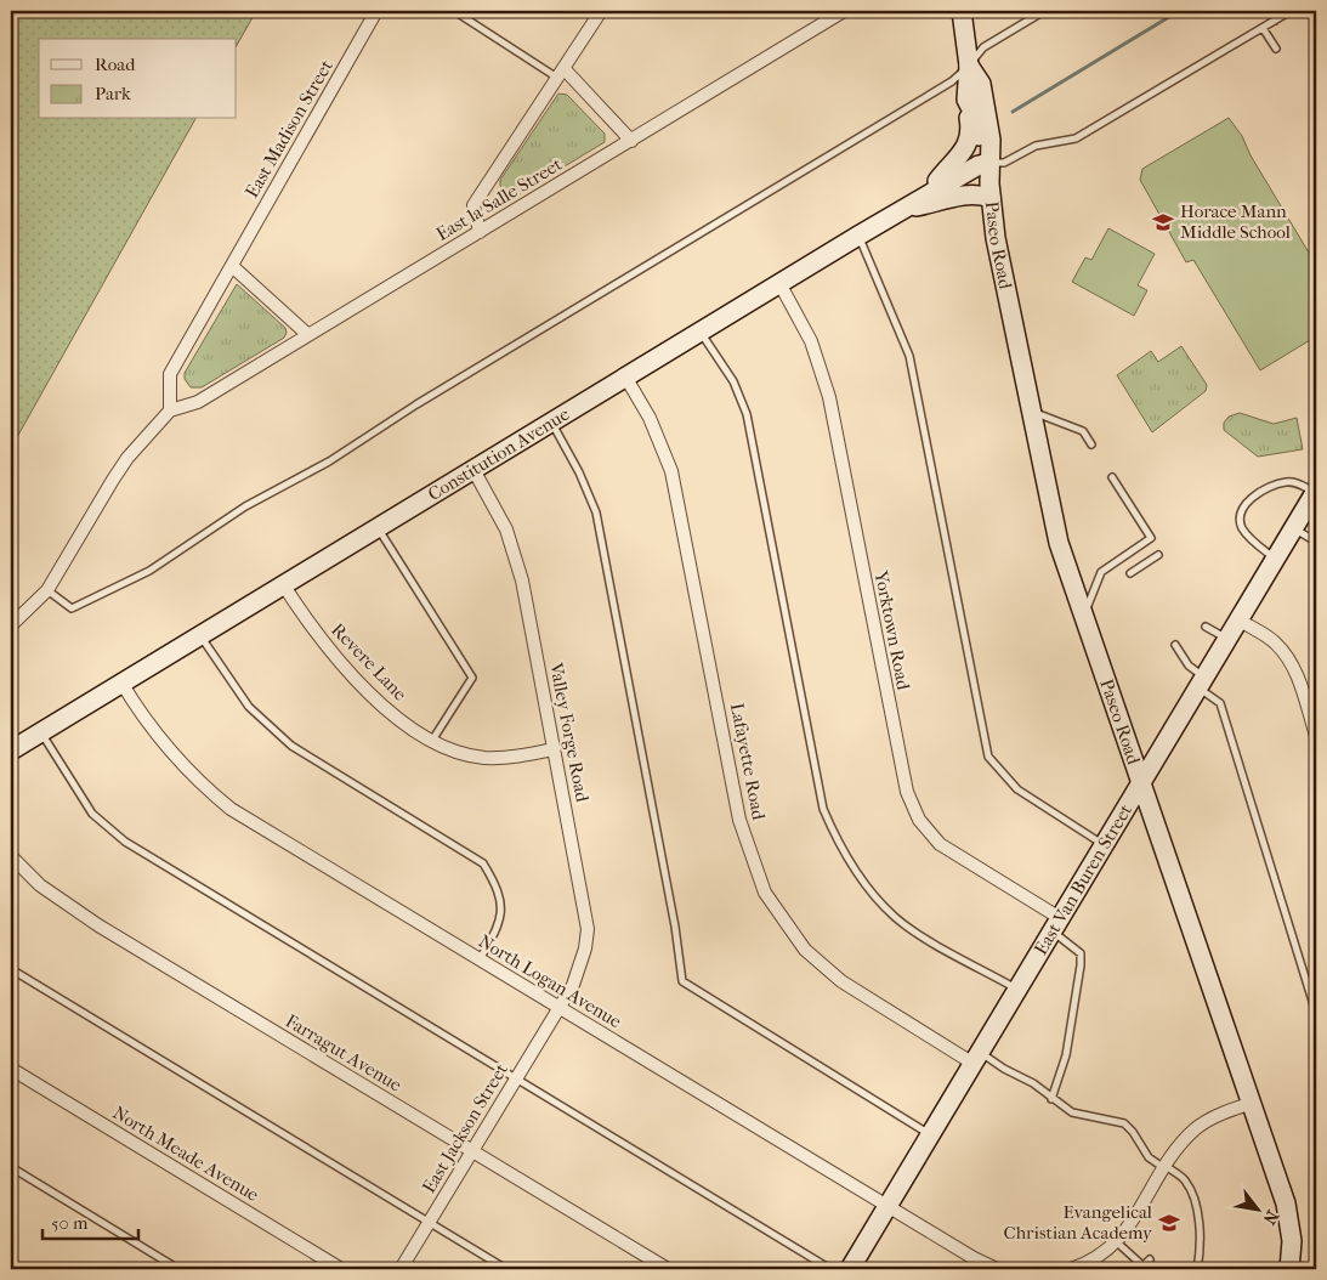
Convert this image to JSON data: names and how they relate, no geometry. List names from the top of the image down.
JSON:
{
  "streets": {
    "street": [
      "East Madison Street",
      "East la Salle Street",
      "Paseo Road",
      "Constitution Avenue",
      "Yorktown Road",
      "Revere Lane",
      "Valley Forge Road",
      "Lafayette Road",
      "East Van Buren Street",
      "North Logan Avenue",
      "Farragut Avenue",
      "East Jackson Street",
      "North Meade Avenue"
    ]
  },
  "crossings": [
    ["East Madison Street", "East la Salle Street"],
    ["Paseo Road", "Constitution Avenue"],
    ["Paseo Road", "East Van Buren Street"],
    ["Constitution Avenue", "Yorktown Road"],
    ["Constitution Avenue", "Revere Lane"],
    ["Constitution Avenue", "Valley Forge Road"],
    ["Constitution Avenue", "Lafayette Road"],
    ["Constitution Avenue", "North Logan Avenue"],
    ["Yorktown Road", "East Van Buren Street"],
    ["Revere Lane", "Valley Forge Road"],
    ["Valley Forge Road", "North Logan Avenue"],
    ["Valley Forge Road", "East Jackson Street"],
    ["Lafayette Road", "East Van Buren Street"],
    ["East Van Buren Street", "North Logan Avenue"],
    ["North Logan Avenue", "East Jackson Street"],
    ["Farragut Avenue", "East Jackson Street"]
  ],
  "places": {
    "school or university": ["Horace Mann Middle School", "Evangelical Christian Academy"]
  },
  "legend": ["Road", "Park"],
  "scale_bar": "50 m",
  "north": "bottom right"
}
